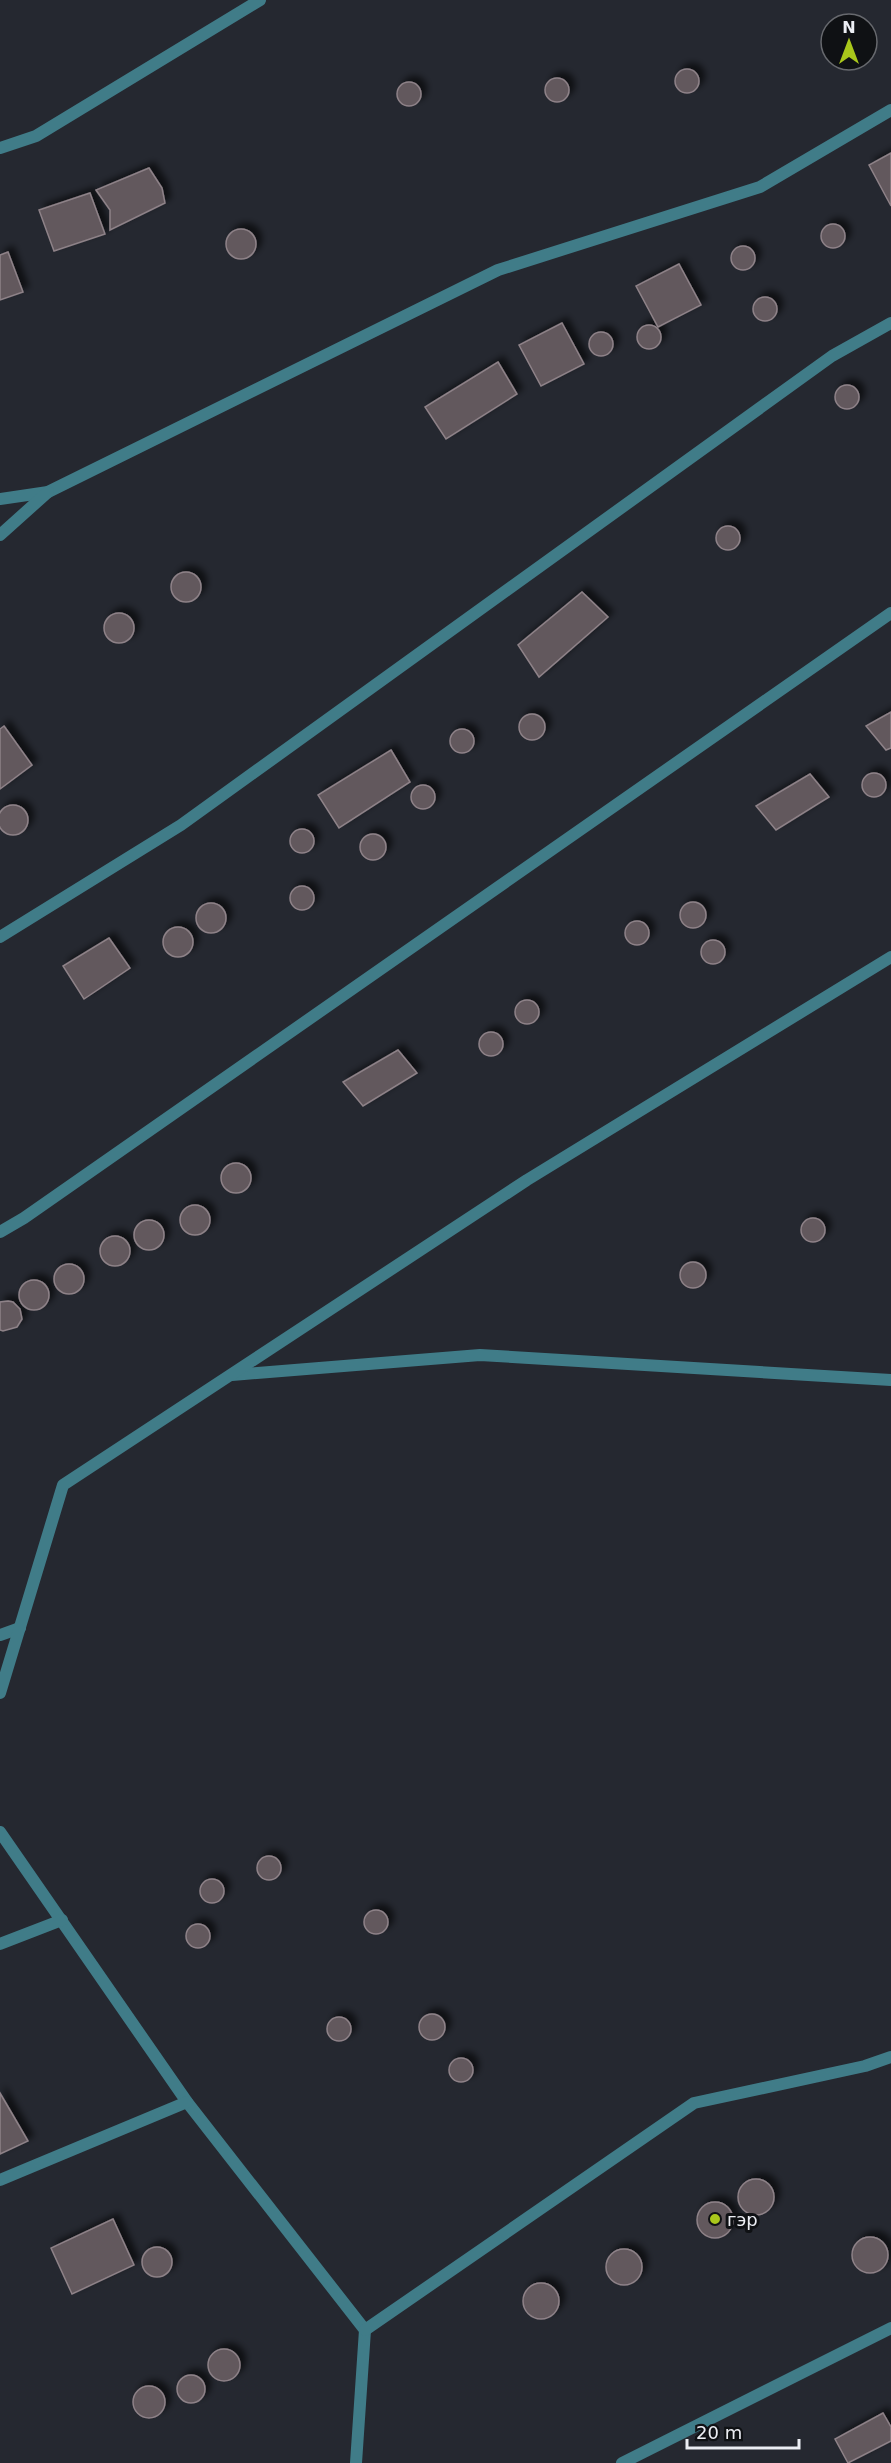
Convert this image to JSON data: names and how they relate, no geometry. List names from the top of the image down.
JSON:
{
  "places": ["гэр"],
  "scale_bar": "20 m",
  "north": "top"
}
